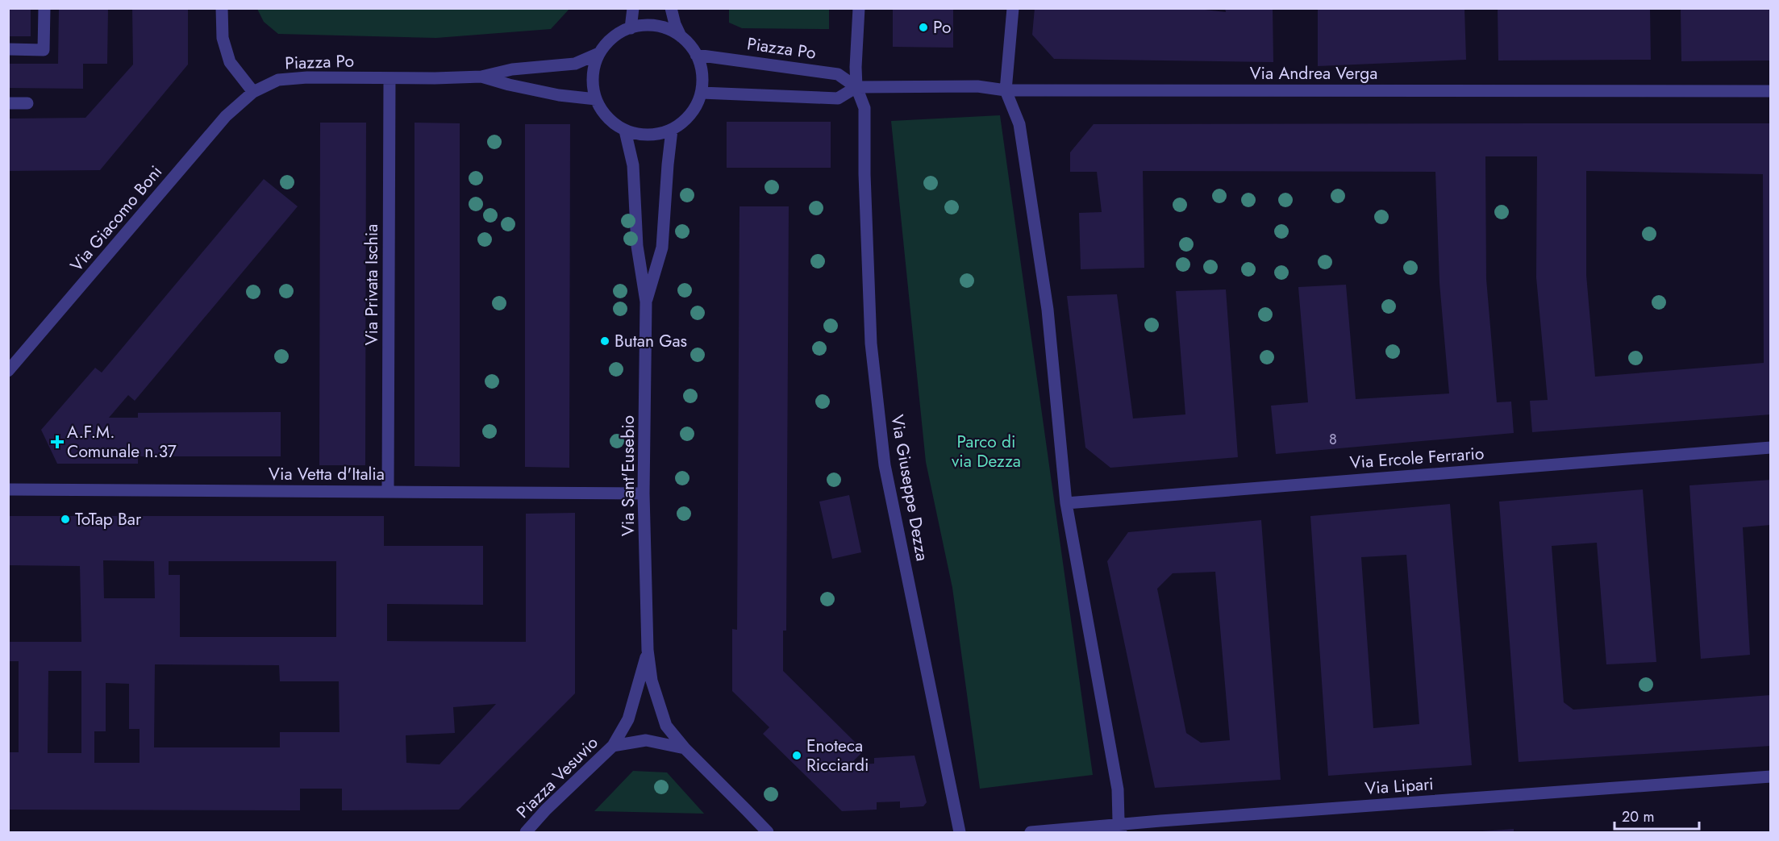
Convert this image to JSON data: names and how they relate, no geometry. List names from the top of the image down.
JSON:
{
  "streets": {
    "street": [
      "Piazza Po",
      "Via Andrea Verga",
      "Via Giacomo Boni",
      "Via Privata Ischia",
      "Via Ercole Ferrario",
      "Via Vetta d'Italia",
      "Via Sant'Eusebio",
      "Via Giuseppe Dezza",
      "Piazza Vesuvio",
      "Via Lipari"
    ]
  },
  "crossings": [
    ["Piazza Po", "Via Andrea Verga"],
    ["Piazza Po", "Via Giacomo Boni"],
    ["Piazza Po", "Via Privata Ischia"],
    ["Piazza Po", "Via Sant'Eusebio"],
    ["Piazza Po", "Via Giuseppe Dezza"],
    ["Via Andrea Verga", "Via Giuseppe Dezza"],
    ["Via Privata Ischia", "Via Vetta d'Italia"],
    ["Via Vetta d'Italia", "Via Sant'Eusebio"],
    ["Via Sant'Eusebio", "Piazza Vesuvio"]
  ],
  "parks": ["Parco di via Dezza"],
  "places": {
    "other": [
      "Po",
      "Butan Gas",
      "ToTap Bar",
      "Enoteca Ricciardi"
    ],
    "health": ["A.F.M. Comunale n.37"]
  },
  "house_numbers": ["8"],
  "scale_bar": "20 m"
}
